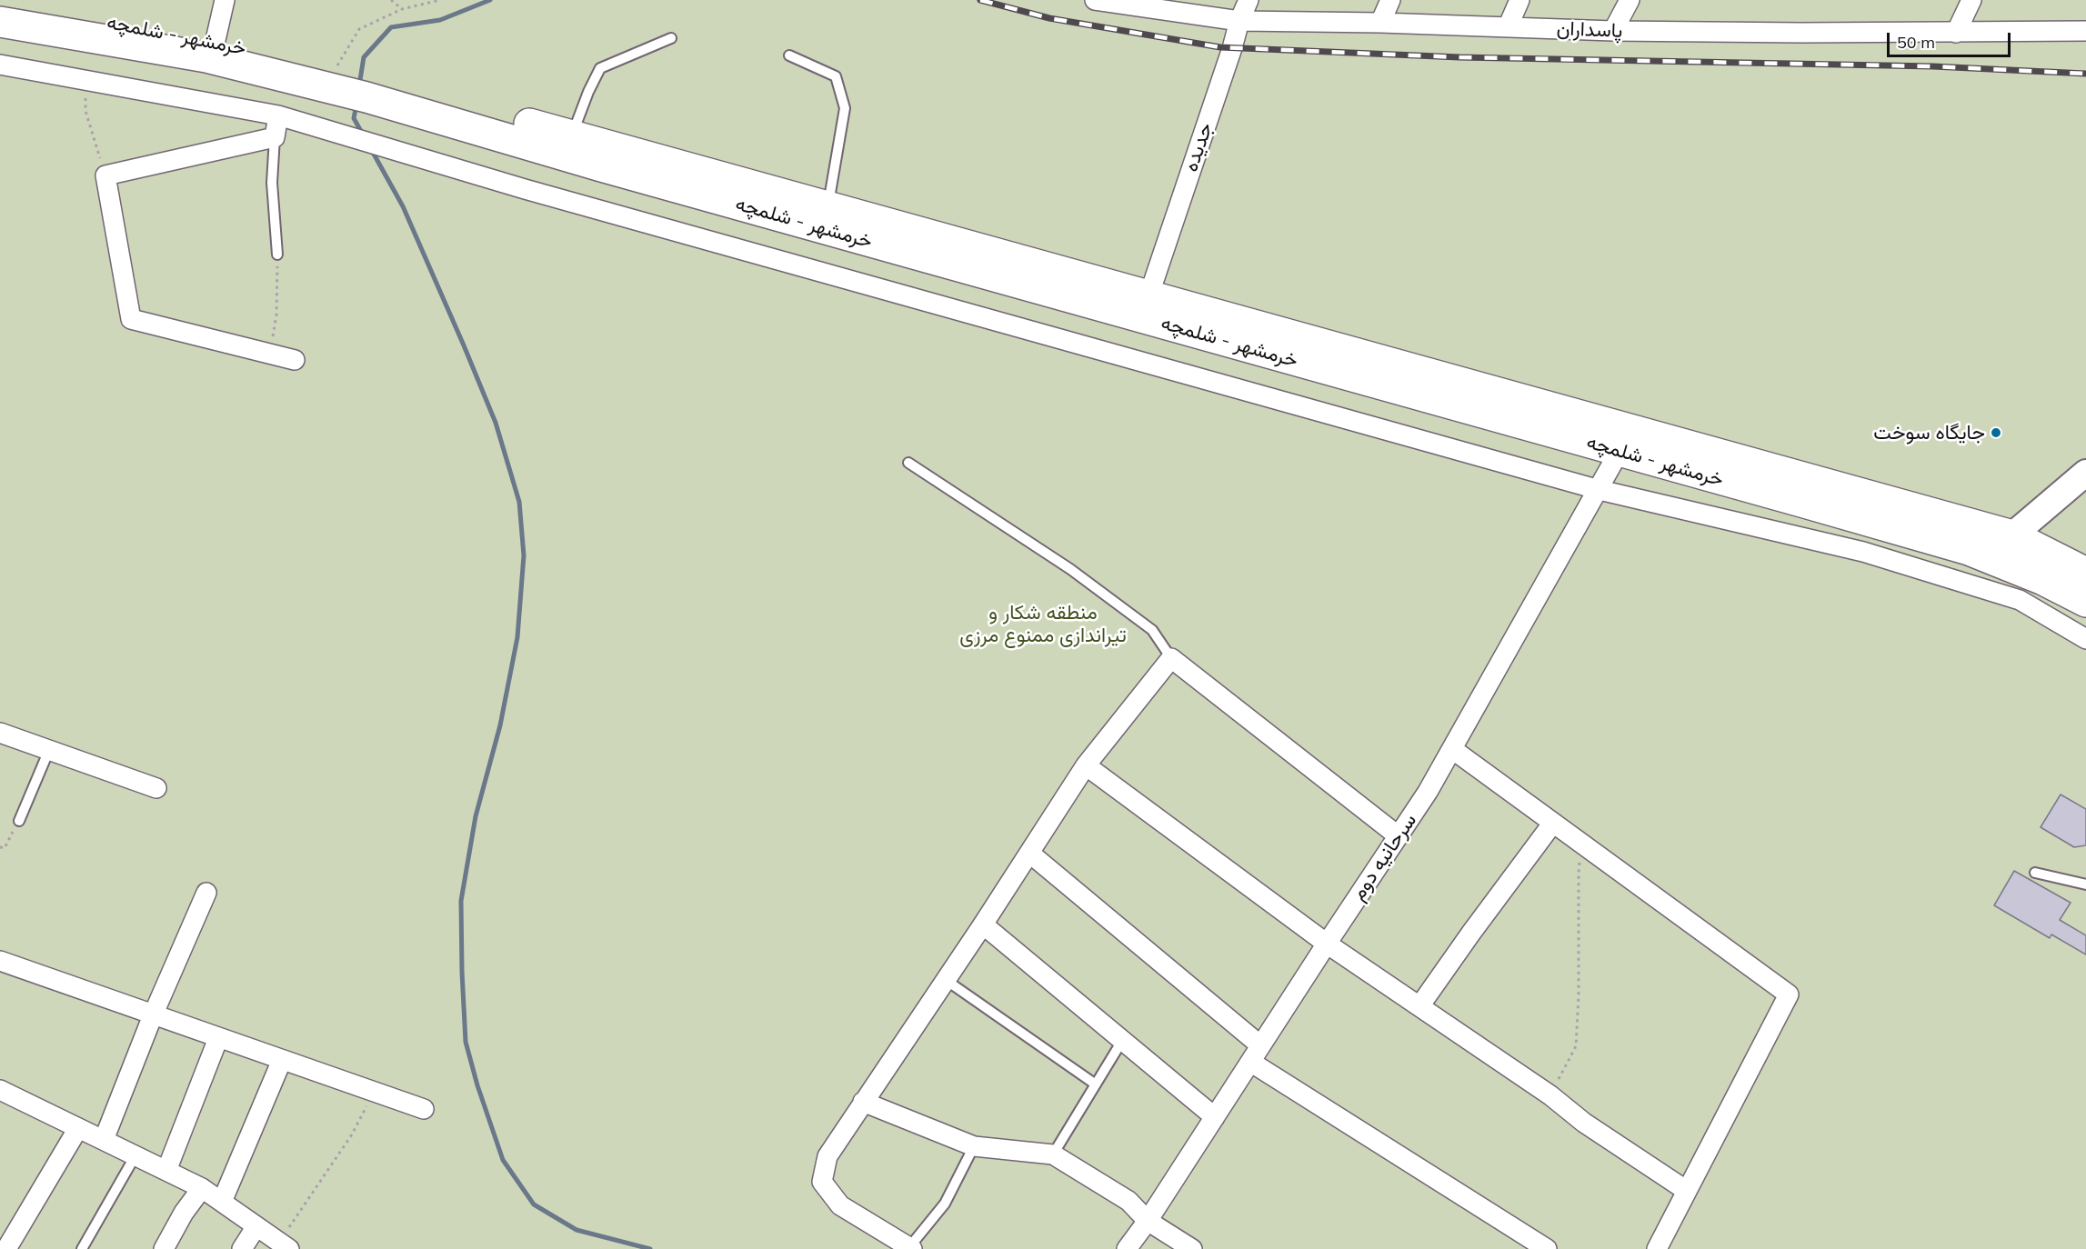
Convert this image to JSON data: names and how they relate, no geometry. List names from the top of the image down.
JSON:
{
  "streets": {
    "highway": ["خرمشهر - شلمچه"],
    "street": ["پاسداران", "جدیده", "سرحانیه دوم"]
  },
  "crossings": [
    ["پاسداران", "جدیده"],
    ["خرمشهر - شلمچه", "جدیده"],
    ["خرمشهر - شلمچه", "سرحانیه دوم"]
  ],
  "parks": ["منطقه شکار و تیراندازی ممنوع مرزی"],
  "places": ["جایگاه سوخت"],
  "scale_bar": "50 m"
}
